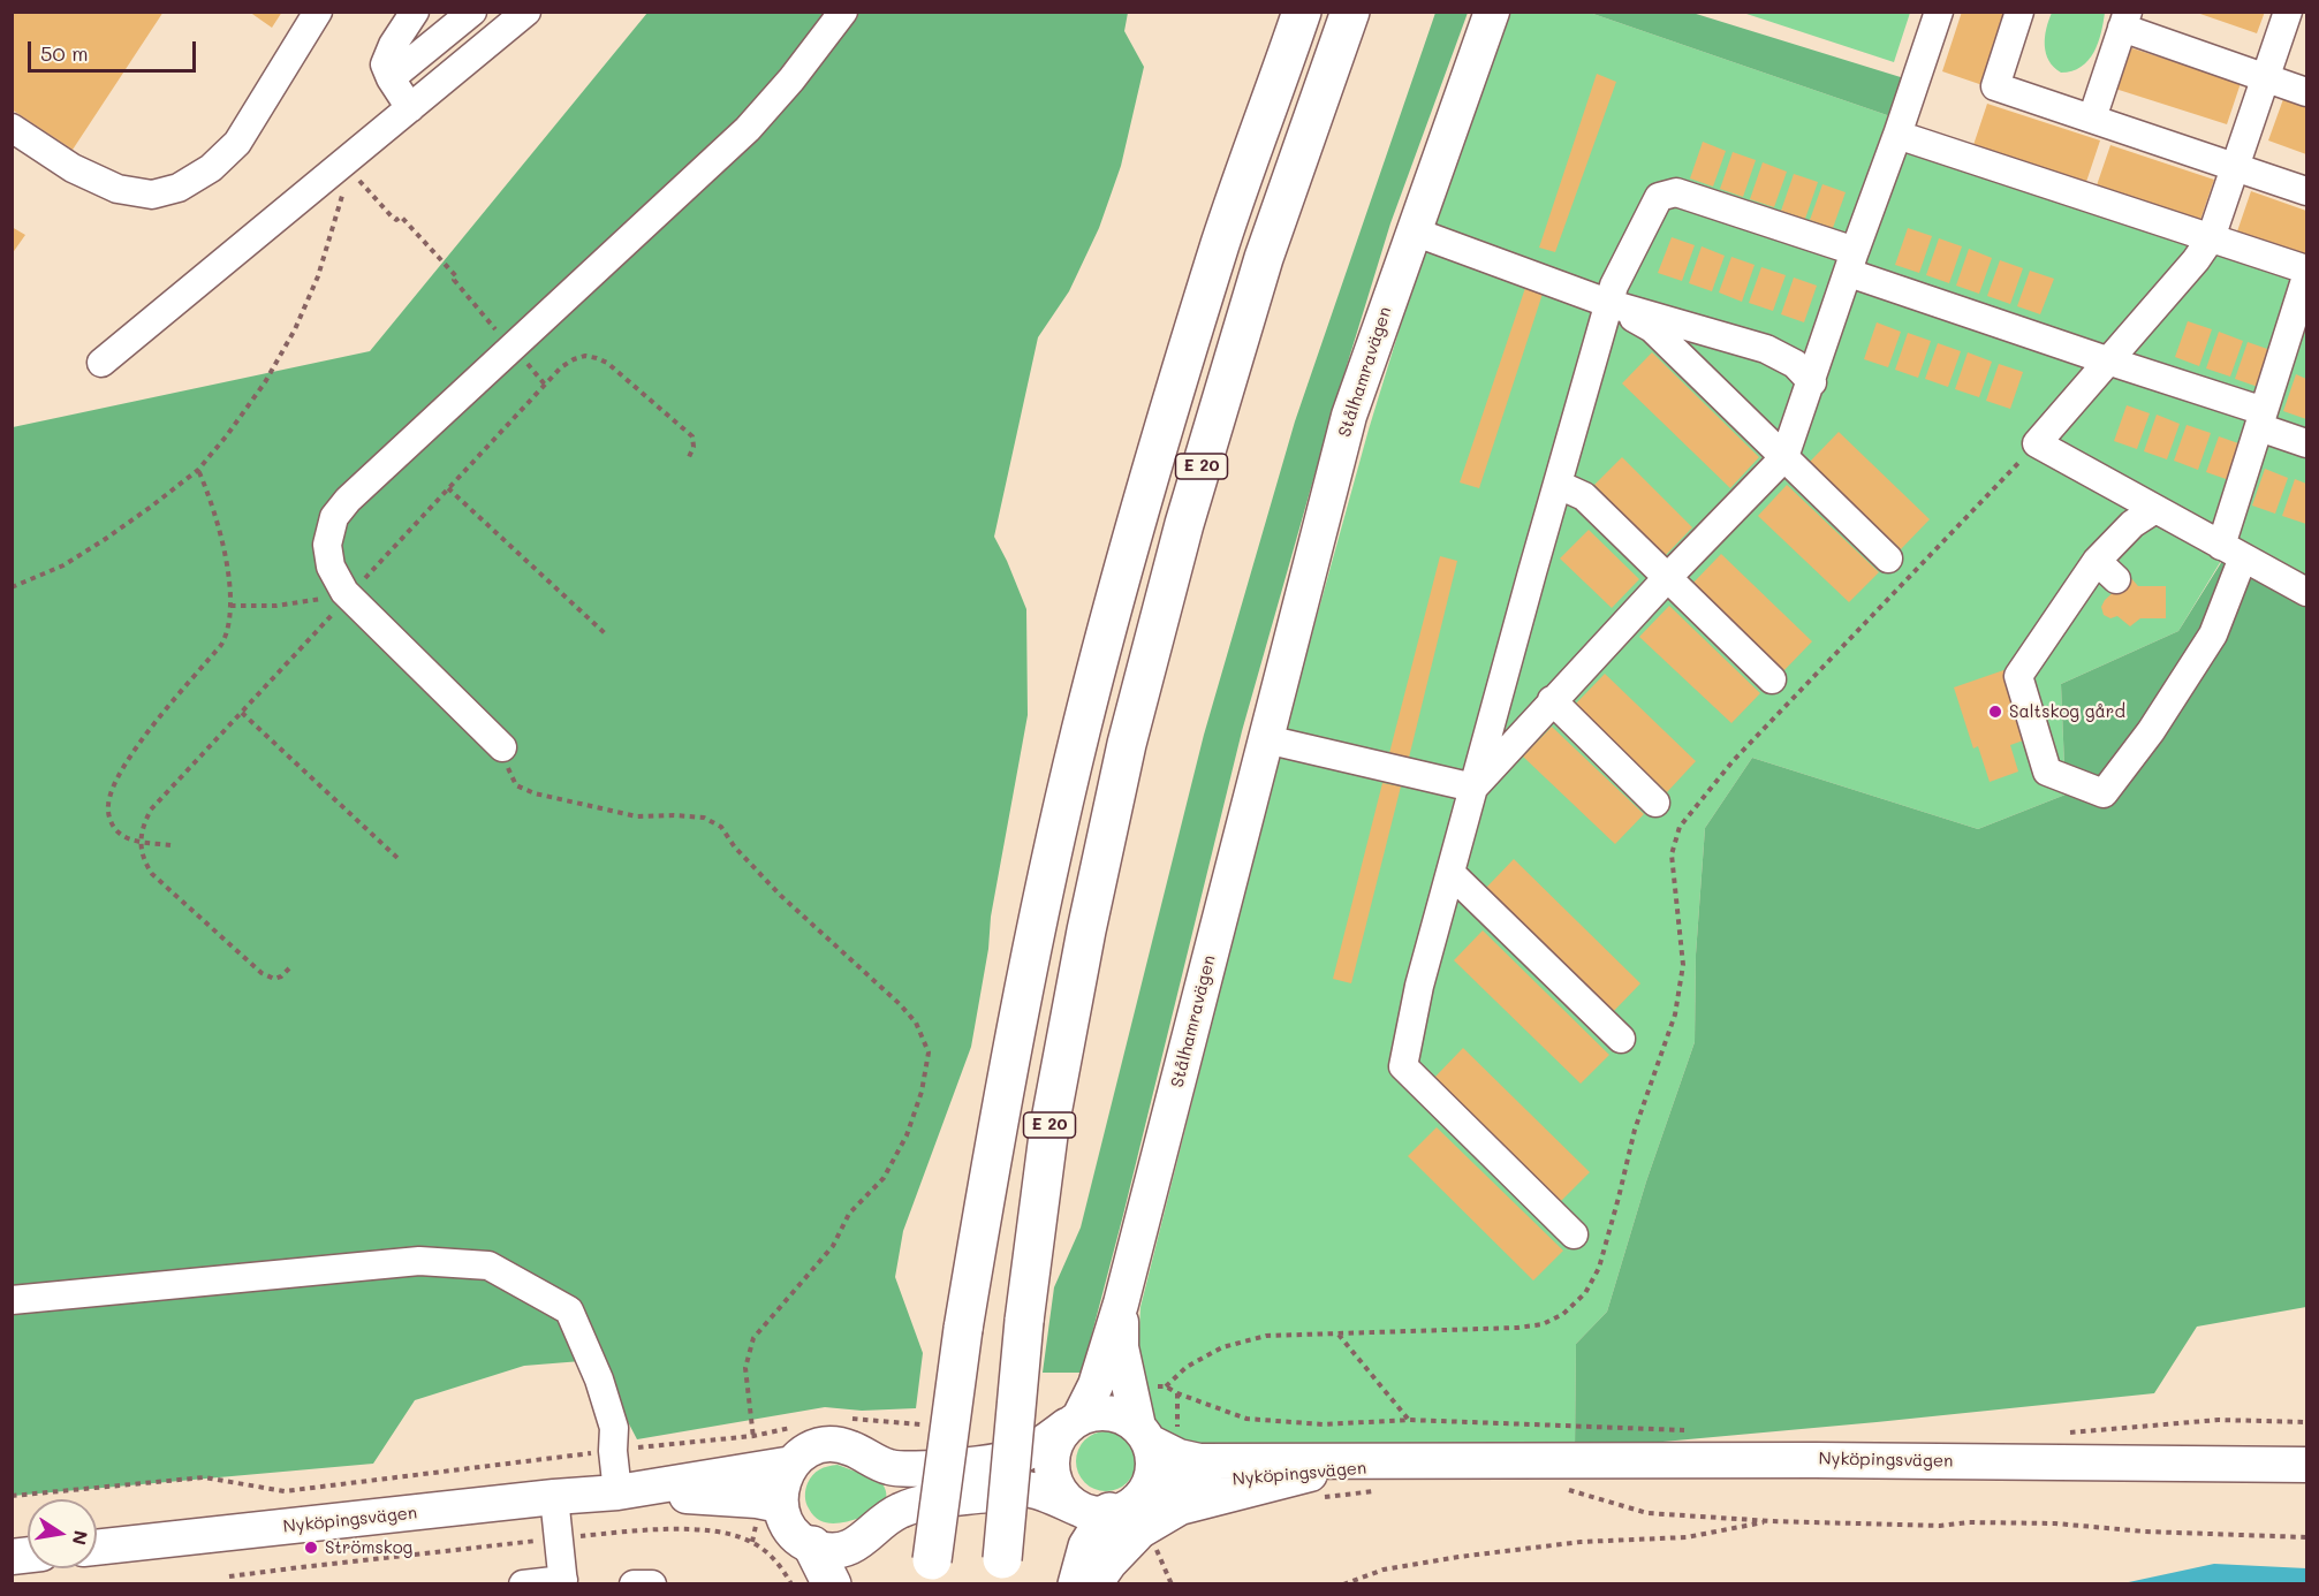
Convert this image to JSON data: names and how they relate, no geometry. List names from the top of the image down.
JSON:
{
  "streets": {
    "highway": ["E 20"],
    "main road": ["Stålhamravägen", "Nyköpingsvägen"]
  },
  "crossings": [
    ["Stålhamravägen", "Nyköpingsvägen"]
  ],
  "places": ["Saltskog gård", "Strömskog"],
  "scale_bar": "50 m",
  "north": "right"
}
